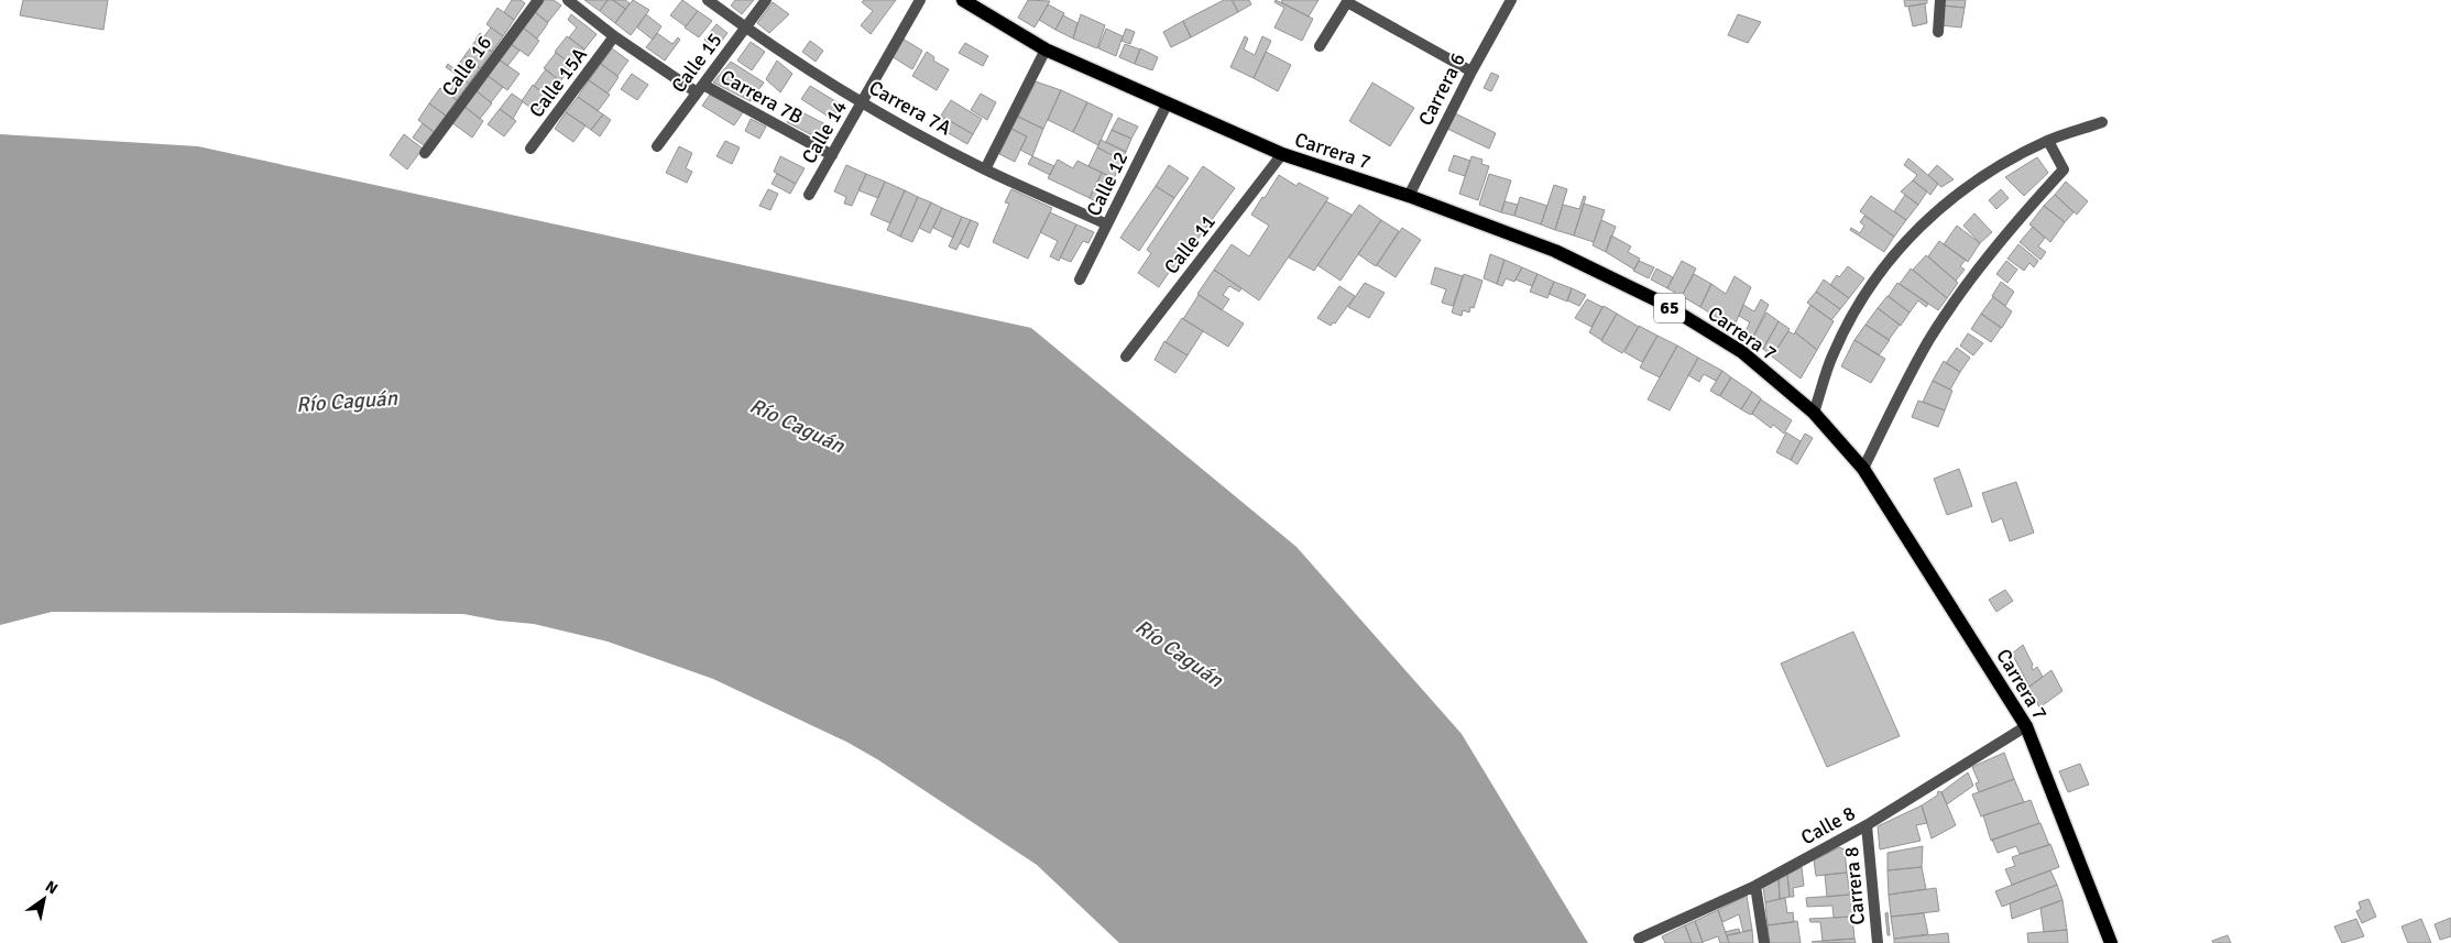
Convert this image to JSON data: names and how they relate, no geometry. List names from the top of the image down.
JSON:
{
  "streets": {
    "main road": ["Carrera 7", "65"],
    "street": [
      "Calle 15",
      "Calle 16",
      "Calle 15A",
      "Carrera 6",
      "Carrera 7B",
      "Carrera 7A",
      "Calle 14",
      "Calle 12",
      "Calle 11",
      "Calle 8",
      "Carrera 8"
    ]
  },
  "crossings": [
    ["Calle 15", "Carrera 7B"],
    ["Calle 15", "Carrera 7A"],
    ["Calle 15A", "Carrera 7B"],
    ["Carrera 6", "Carrera 7"],
    ["Carrera 7B", "Calle 14"],
    ["Carrera 7A", "Calle 14"],
    ["Carrera 7A", "Calle 12"],
    ["Carrera 7", "Calle 12"],
    ["Carrera 7", "Calle 11"],
    ["Carrera 7", "65"],
    ["Carrera 7", "Calle 8"],
    ["Calle 8", "Carrera 8"]
  ],
  "water": ["Río Caguán"],
  "north": "top right"
}
